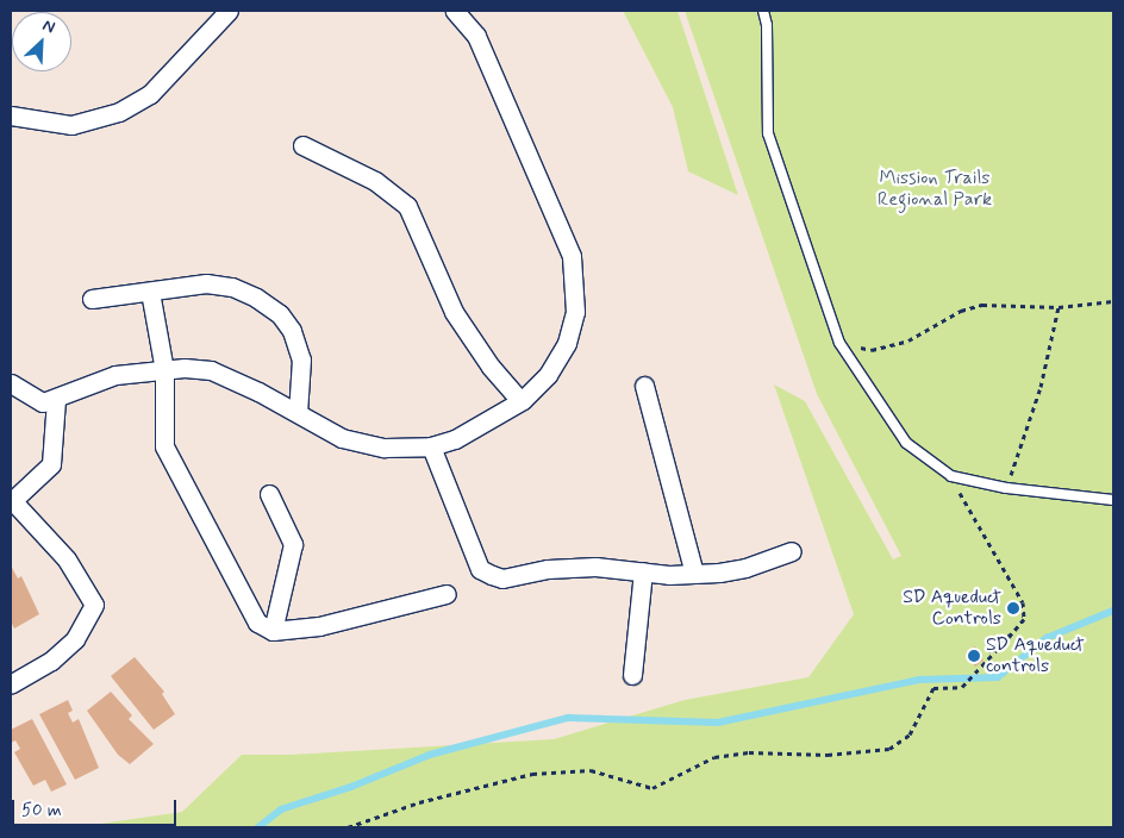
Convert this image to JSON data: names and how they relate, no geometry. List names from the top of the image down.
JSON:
{
  "parks": ["Mission Trails Regional Park"],
  "places": ["SD Aqueduct Controls", "SD Aqueduct controls"],
  "scale_bar": "50 m",
  "north": "top right"
}
